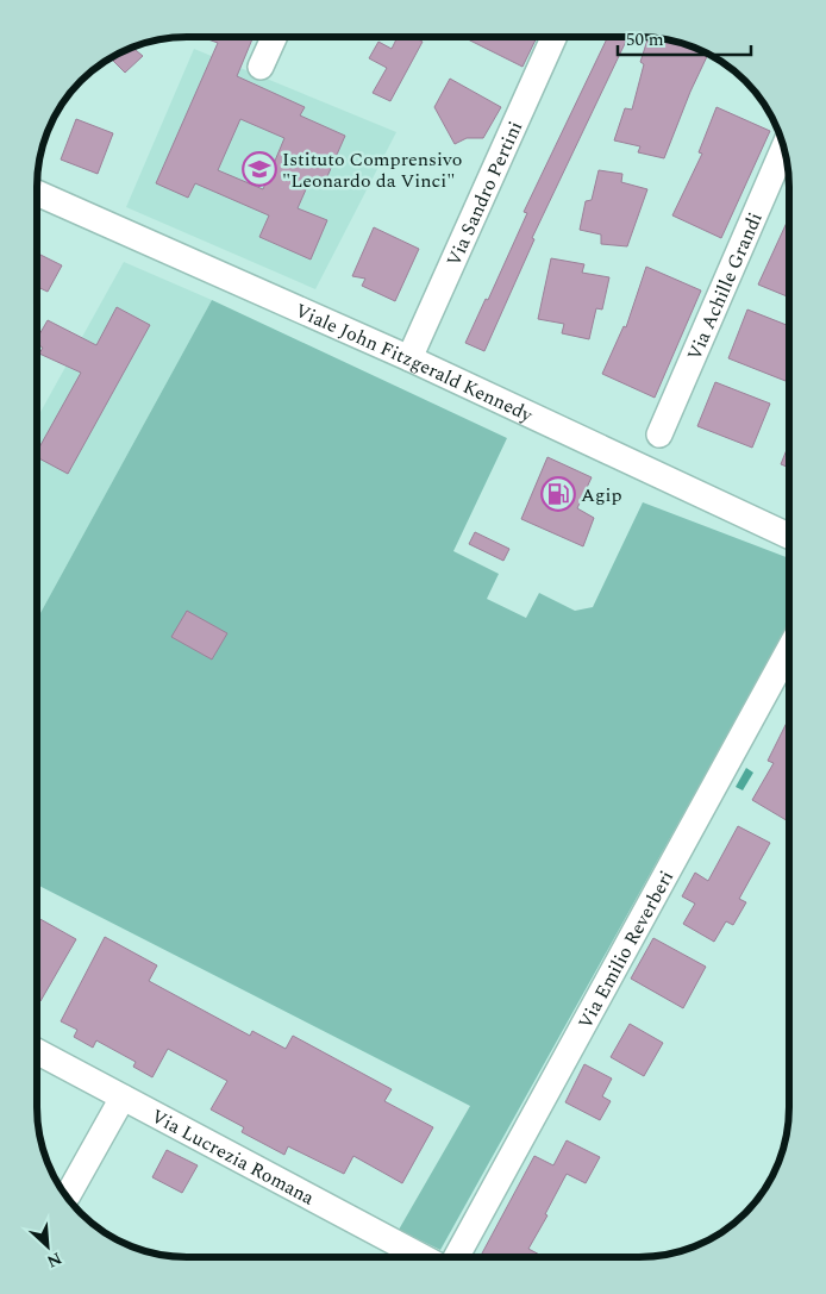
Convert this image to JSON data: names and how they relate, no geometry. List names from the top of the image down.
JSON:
{
  "streets": {
    "street": [
      "Via Sandro Pertini",
      "Via Achille Grandi",
      "Viale John Fitzgerald Kennedy",
      "Via Emilio Reverberi",
      "Via Lucrezia Romana"
    ]
  },
  "crossings": [
    ["Via Sandro Pertini", "Viale John Fitzgerald Kennedy"]
  ],
  "places": {
    "school or university": ["Istituto Comprensivo \"Leonardo da Vinci\""],
    "fuel station": ["Agip"]
  },
  "scale_bar": "50 m",
  "north": "bottom right"
}
